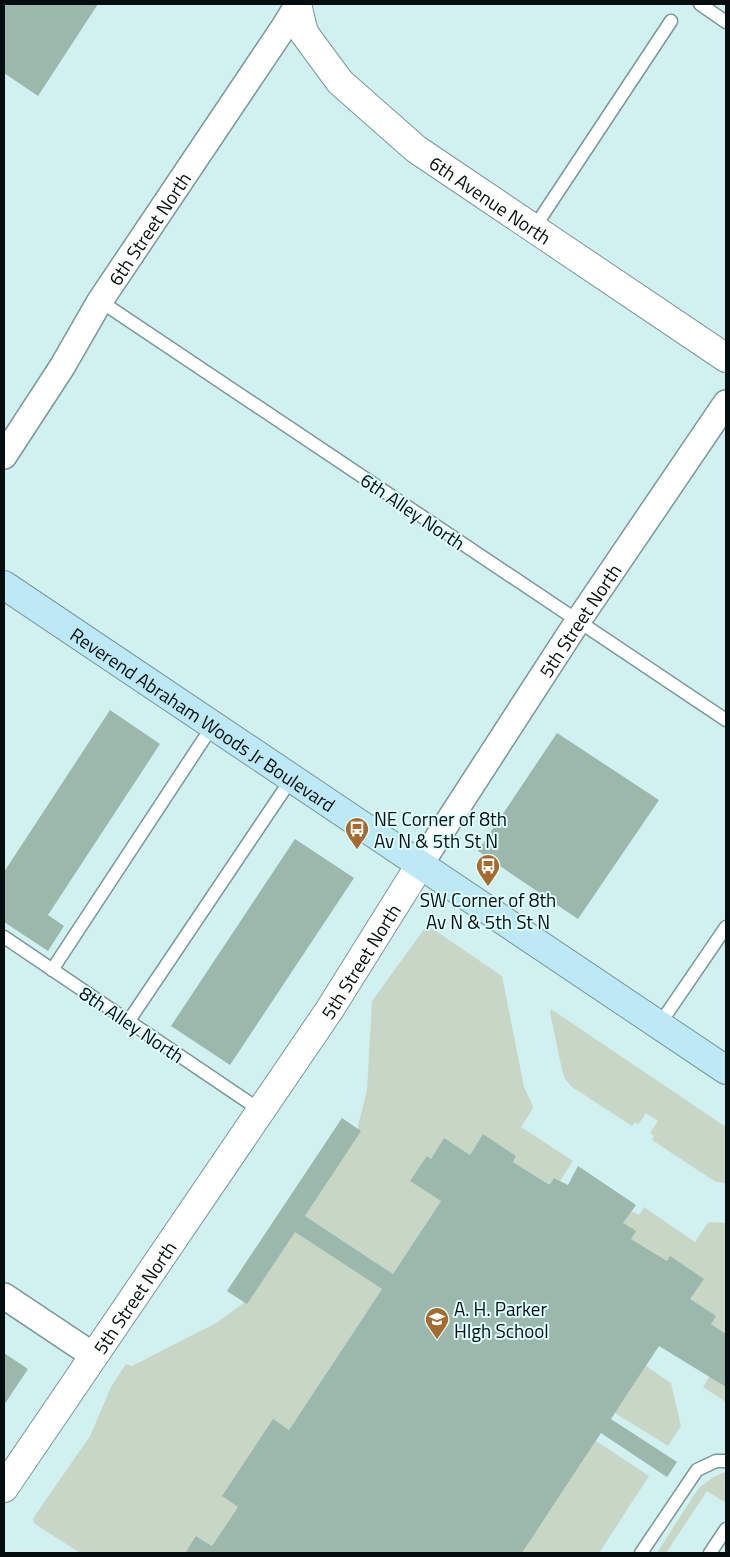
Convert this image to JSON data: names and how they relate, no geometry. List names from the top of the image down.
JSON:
{
  "streets": {
    "main road": ["Reverend Abraham Woods Jr Boulevard"],
    "street": ["6th Avenue North", "6th Street North", "5th Street North"],
    "lane": ["6th Alley North", "8th Alley North"]
  },
  "crossings": [
    ["6th Avenue North", "6th Street North"],
    ["6th Street North", "6th Alley North"],
    ["6th Alley North", "5th Street North"],
    ["5th Street North", "Reverend Abraham Woods Jr Boulevard"],
    ["5th Street North", "8th Alley North"]
  ],
  "places": {
    "bus stop": ["NE Corner of 8th Av N & 5th St N", "SW Corner of 8th Av N & 5th St N"],
    "school or university": ["A. H. Parker HIgh School"]
  }
}
